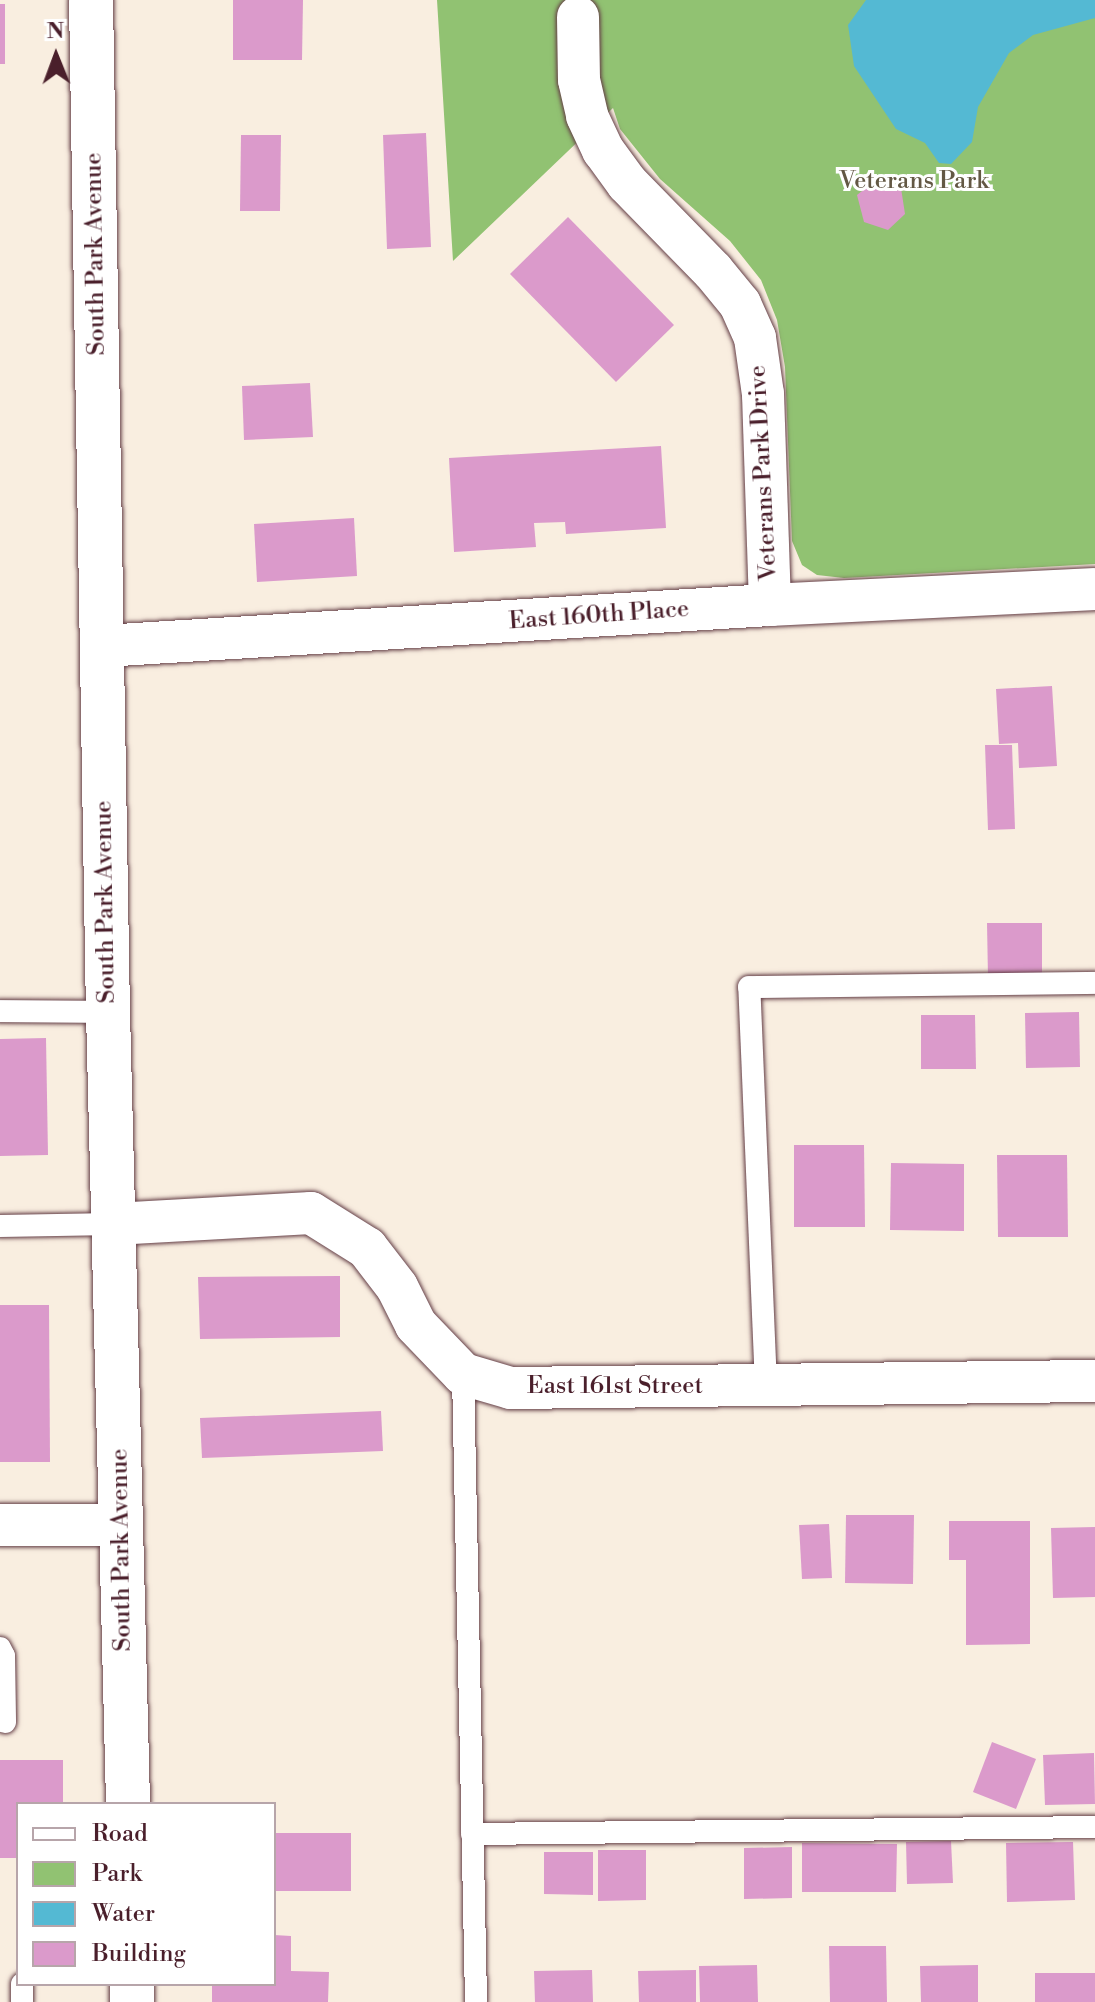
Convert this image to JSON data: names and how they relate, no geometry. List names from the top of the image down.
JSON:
{
  "streets": {
    "street": [
      "South Park Avenue",
      "Veterans Park Drive",
      "East 160th Place",
      "East 161st Street"
    ]
  },
  "crossings": [
    ["South Park Avenue", "East 160th Place"],
    ["South Park Avenue", "East 161st Street"],
    ["Veterans Park Drive", "East 160th Place"]
  ],
  "parks": ["Veterans Park"],
  "legend": [
    "Road",
    "Park",
    "Water",
    "Building"
  ],
  "north": "top"
}
